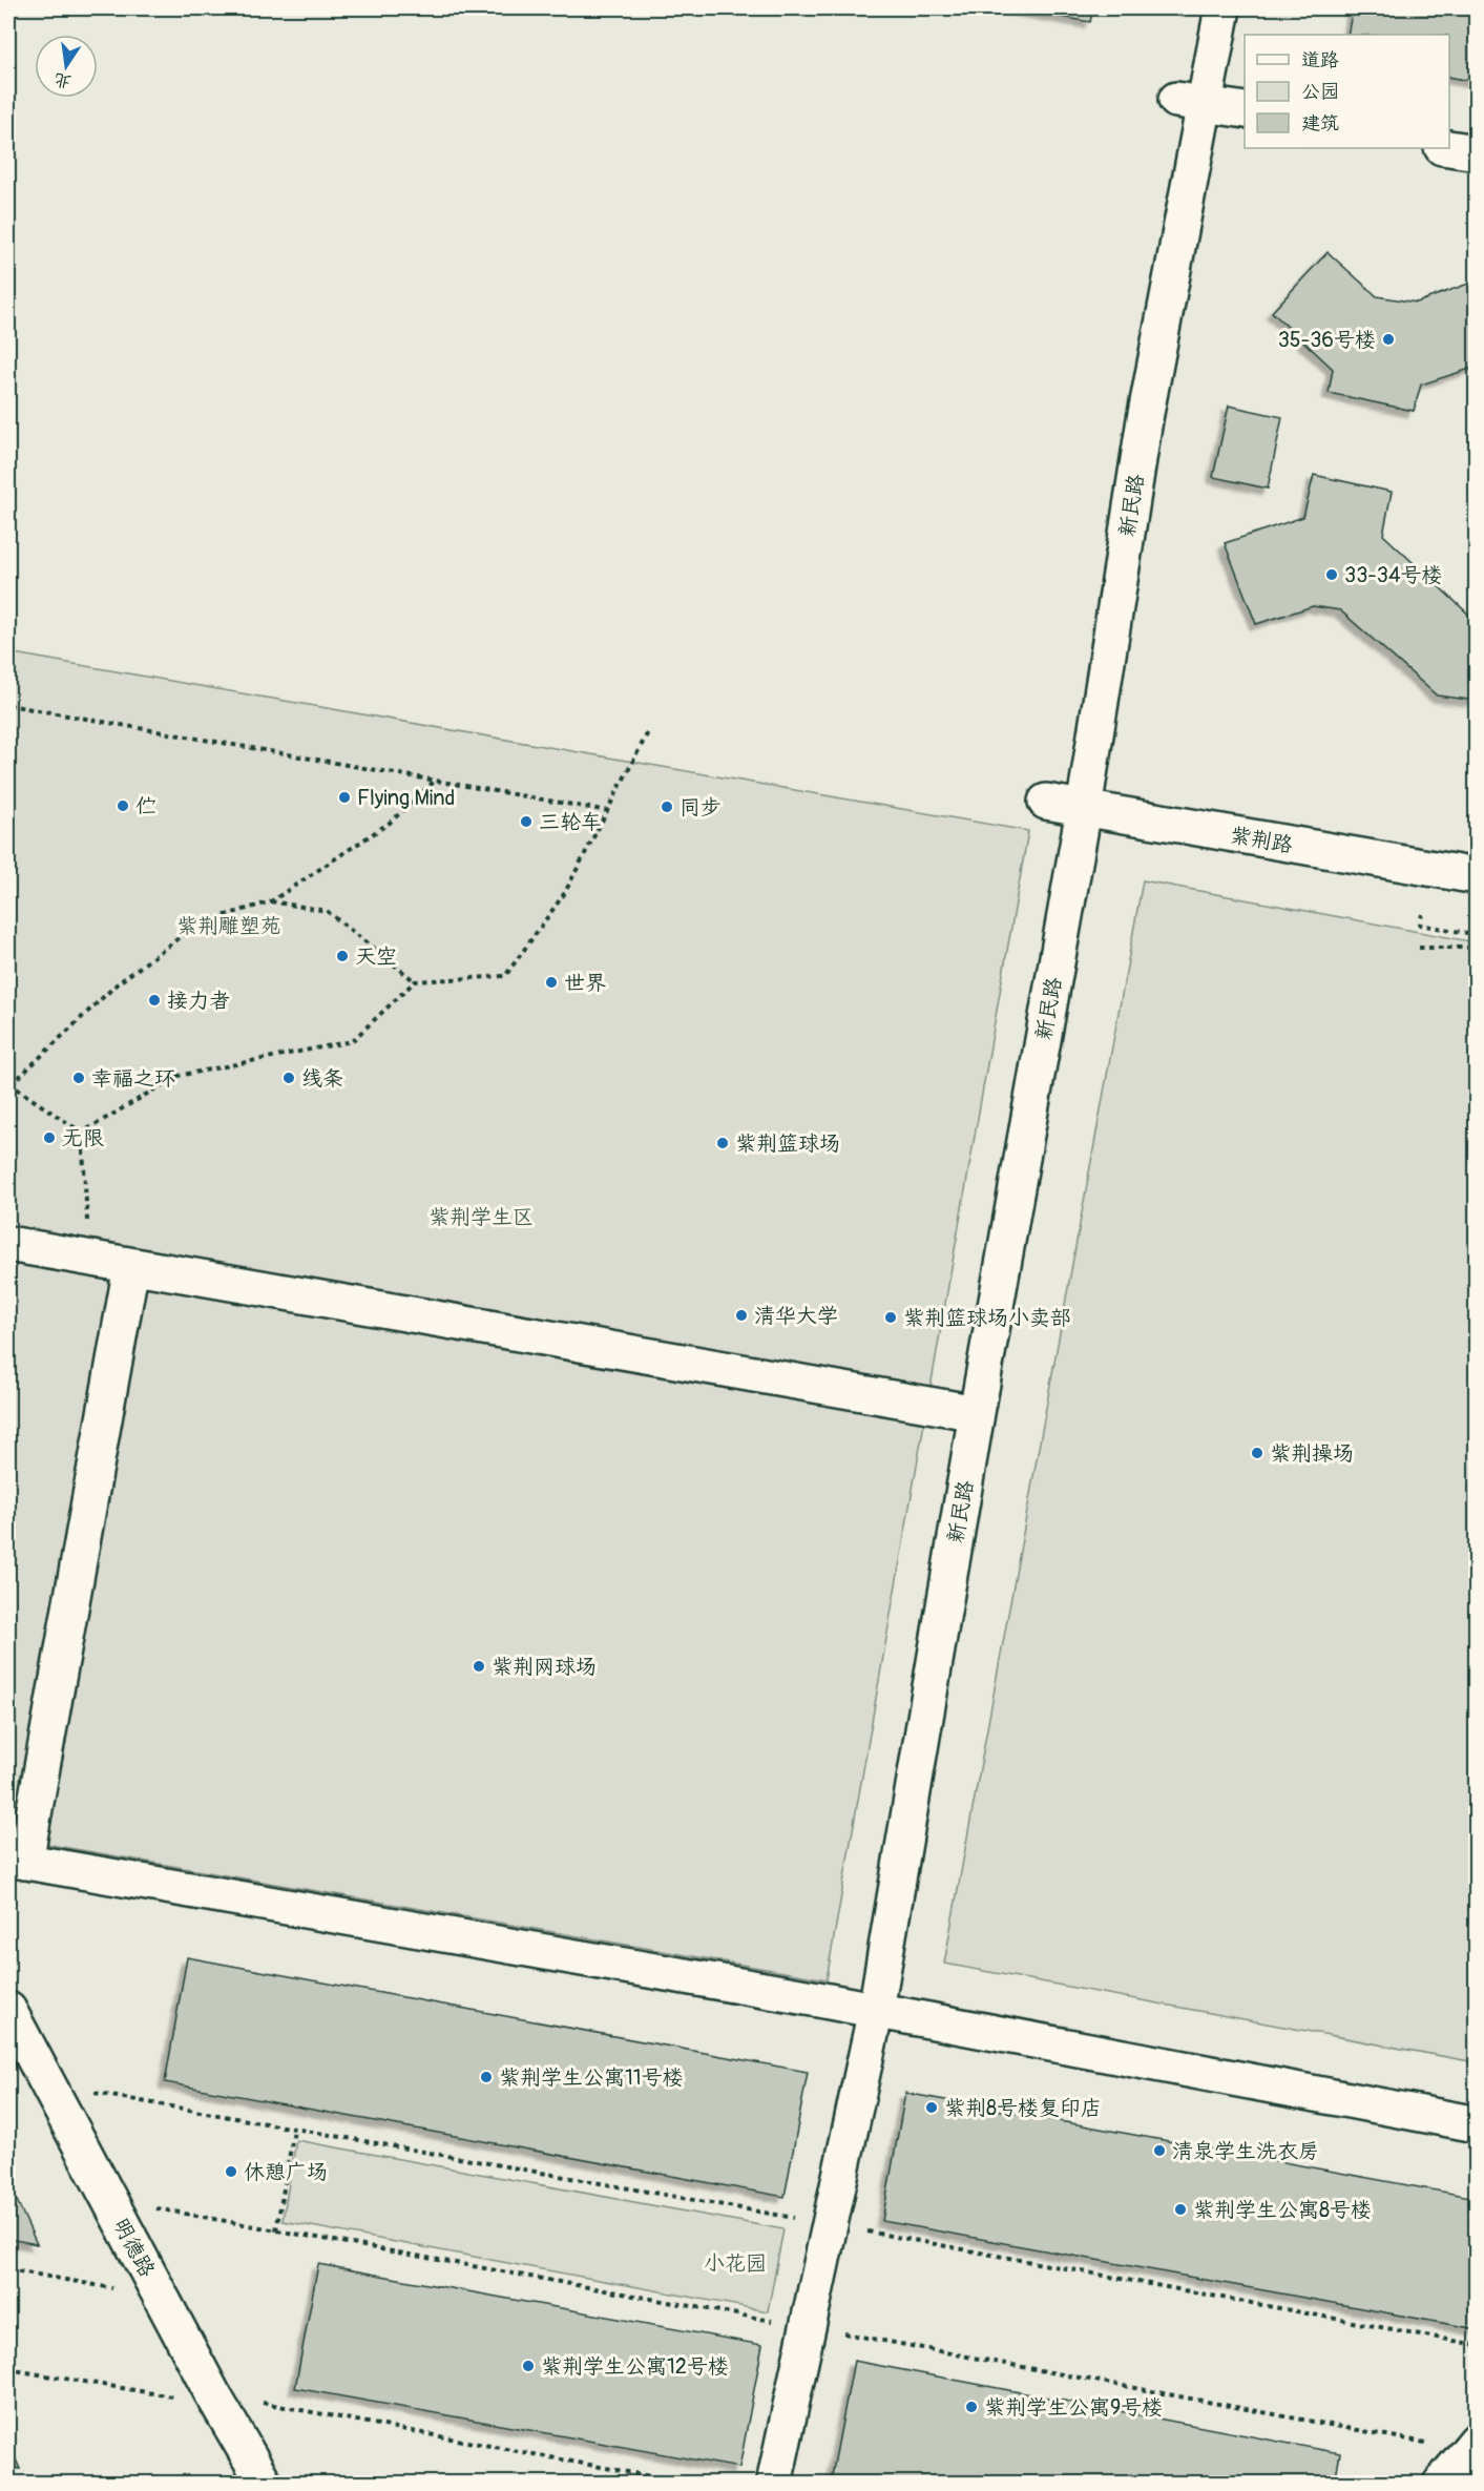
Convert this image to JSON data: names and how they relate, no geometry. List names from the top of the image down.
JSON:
{
  "streets": {
    "street": ["新民路", "紫荆路", "明德路"]
  },
  "crossings": [
    ["新民路", "紫荆路"]
  ],
  "parks": ["紫荆雕塑苑", "紫荆学生区", "小花园"],
  "places": [
    "35-36号楼",
    "33-34号楼",
    "Flying Mind",
    "伫",
    "同步",
    "三轮车",
    "天空",
    "世界",
    "接力者",
    "幸福之环",
    "线条",
    "无限",
    "紫荆篮球场",
    "清华大学",
    "紫荆篮球场小卖部",
    "紫荆操场",
    "紫荆网球场",
    "紫荆学生公寓11号楼",
    "紫荆8号楼复印店",
    "清泉学生洗衣房",
    "休憩广场",
    "紫荆学生公寓8号楼",
    "紫荆学生公寓12号楼",
    "紫荆学生公寓9号楼"
  ],
  "legend": ["道路", "公园", "建筑"],
  "north": "bottom"
}
